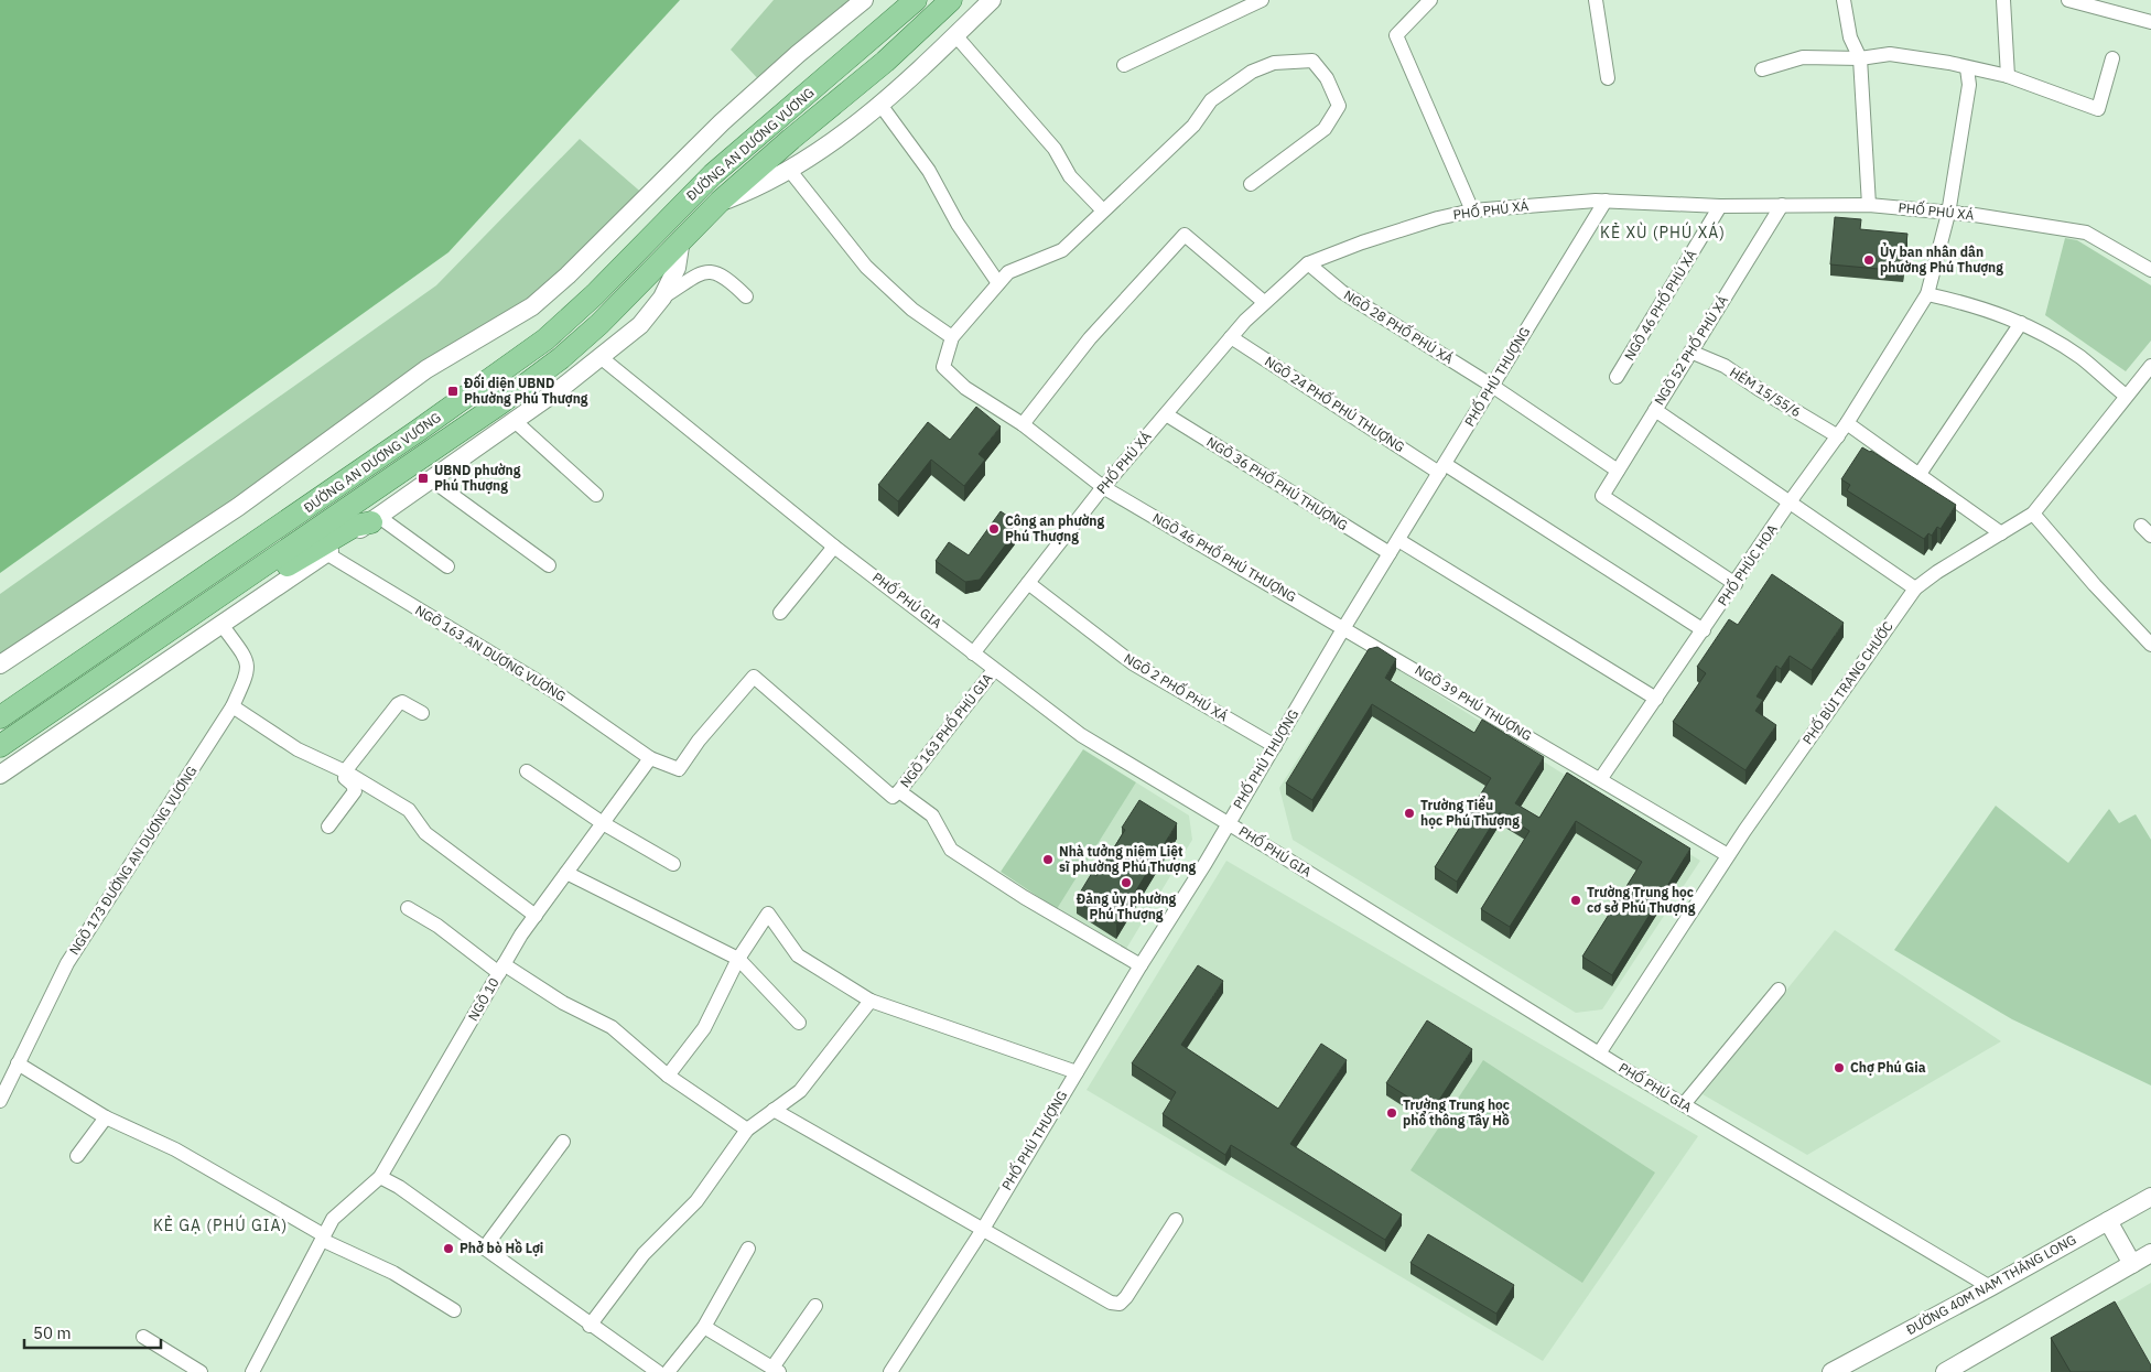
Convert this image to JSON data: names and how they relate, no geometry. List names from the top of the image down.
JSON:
{
  "streets": {
    "main road": ["ĐƯỜNG AN DƯƠNG VƯƠNG"],
    "street": [
      "PHỐ PHÚ XÁ",
      "NGÕ 46 PHỐ PHÚ XÁ",
      "NGÕ 28 PHỐ PHÚ XÁ",
      "NGÕ 52 PHỐ PHÚ XÁ",
      "PHỐ PHÚ THƯỢNG",
      "HẺM 15/55/6",
      "NGÕ 24 PHỐ PHÚ THƯỢNG",
      "NGÕ 36 PHỐ PHÚ THƯỢNG",
      "NGÕ 46 PHỐ PHÚ THƯỢNG",
      "PHỐ PHÚC HOA",
      "PHỐ PHÚ GIA",
      "NGÕ 163 AN DƯƠNG VƯƠNG",
      "PHỐ BÙI TRANG CHƯỚC",
      "NGÕ 2 PHỐ PHÚ XÁ",
      "NGÕ 39 PHÚ THƯỢNG",
      "NGÕ 163 PHỐ PHÚ GIA",
      "NGÕ 173 ĐƯỜNG AN DƯƠNG VƯƠNG",
      "NGÕ 10",
      "ĐƯỜNG 40M NAM THĂNG LONG"
    ]
  },
  "crossings": [
    ["PHỐ PHÚ XÁ", "NGÕ 46 PHỐ PHÚ XÁ"],
    ["PHỐ PHÚ XÁ", "NGÕ 28 PHỐ PHÚ XÁ"],
    ["PHỐ PHÚ XÁ", "NGÕ 52 PHỐ PHÚ XÁ"],
    ["PHỐ PHÚ XÁ", "PHỐ PHÚ THƯỢNG"],
    ["PHỐ PHÚ XÁ", "NGÕ 24 PHỐ PHÚ THƯỢNG"],
    ["PHỐ PHÚ XÁ", "NGÕ 36 PHỐ PHÚ THƯỢNG"],
    ["PHỐ PHÚ XÁ", "NGÕ 46 PHỐ PHÚ THƯỢNG"],
    ["PHỐ PHÚ XÁ", "PHỐ PHÚC HOA"],
    ["PHỐ PHÚ XÁ", "PHỐ PHÚ GIA"],
    ["PHỐ PHÚ XÁ", "NGÕ 2 PHỐ PHÚ XÁ"],
    ["NGÕ 28 PHỐ PHÚ XÁ", "NGÕ 52 PHỐ PHÚ XÁ"],
    ["NGÕ 28 PHỐ PHÚ XÁ", "PHỐ PHÚ THƯỢNG"],
    ["NGÕ 52 PHỐ PHÚ XÁ", "HẺM 15/55/6"],
    ["NGÕ 52 PHỐ PHÚ XÁ", "PHỐ PHÚC HOA"],
    ["PHỐ PHÚ THƯỢNG", "NGÕ 24 PHỐ PHÚ THƯỢNG"],
    ["PHỐ PHÚ THƯỢNG", "NGÕ 36 PHỐ PHÚ THƯỢNG"],
    ["PHỐ PHÚ THƯỢNG", "NGÕ 46 PHỐ PHÚ THƯỢNG"],
    ["PHỐ PHÚ THƯỢNG", "PHỐ PHÚ GIA"],
    ["PHỐ PHÚ THƯỢNG", "NGÕ 2 PHỐ PHÚ XÁ"],
    ["PHỐ PHÚ THƯỢNG", "NGÕ 39 PHÚ THƯỢNG"],
    ["HẺM 15/55/6", "PHỐ PHÚC HOA"],
    ["NGÕ 24 PHỐ PHÚ THƯỢNG", "PHỐ PHÚC HOA"],
    ["NGÕ 46 PHỐ PHÚ THƯỢNG", "NGÕ 39 PHÚ THƯỢNG"],
    ["PHỐ PHÚC HOA", "NGÕ 39 PHÚ THƯỢNG"],
    ["PHỐ PHÚ GIA", "PHỐ BÙI TRANG CHƯỚC"],
    ["PHỐ PHÚ GIA", "NGÕ 163 PHỐ PHÚ GIA"],
    ["PHỐ PHÚ GIA", "ĐƯỜNG 40M NAM THĂNG LONG"],
    ["NGÕ 163 AN DƯƠNG VƯƠNG", "NGÕ 163 PHỐ PHÚ GIA"],
    ["NGÕ 163 AN DƯƠNG VƯƠNG", "NGÕ 10"]
  ],
  "districts": ["KẺ XÙ (PHÚ XÁ)", "KẺ GẠ (PHÚ GIA)"],
  "places": {
    "other": [
      "Ủy ban nhân dân phường Phú Thượng",
      "Công an phường Phú Thượng",
      "Trường Tiểu học Phú Thượng",
      "Nhà tưởng niệm Liệt sĩ phường Phú Thượng",
      "Đảng ủy phường Phú Thượng",
      "Trường Trung học cơ sở Phú Thượng",
      "Chợ Phú Gia",
      "Trường Trung học phổ thông Tây Hồ",
      "Phở bò Hồ Lợi"
    ],
    "transit": ["Đối diện UBND Phường Phú Thượng", "UBND phường Phú Thượng"]
  },
  "scale_bar": "50 m"
}
